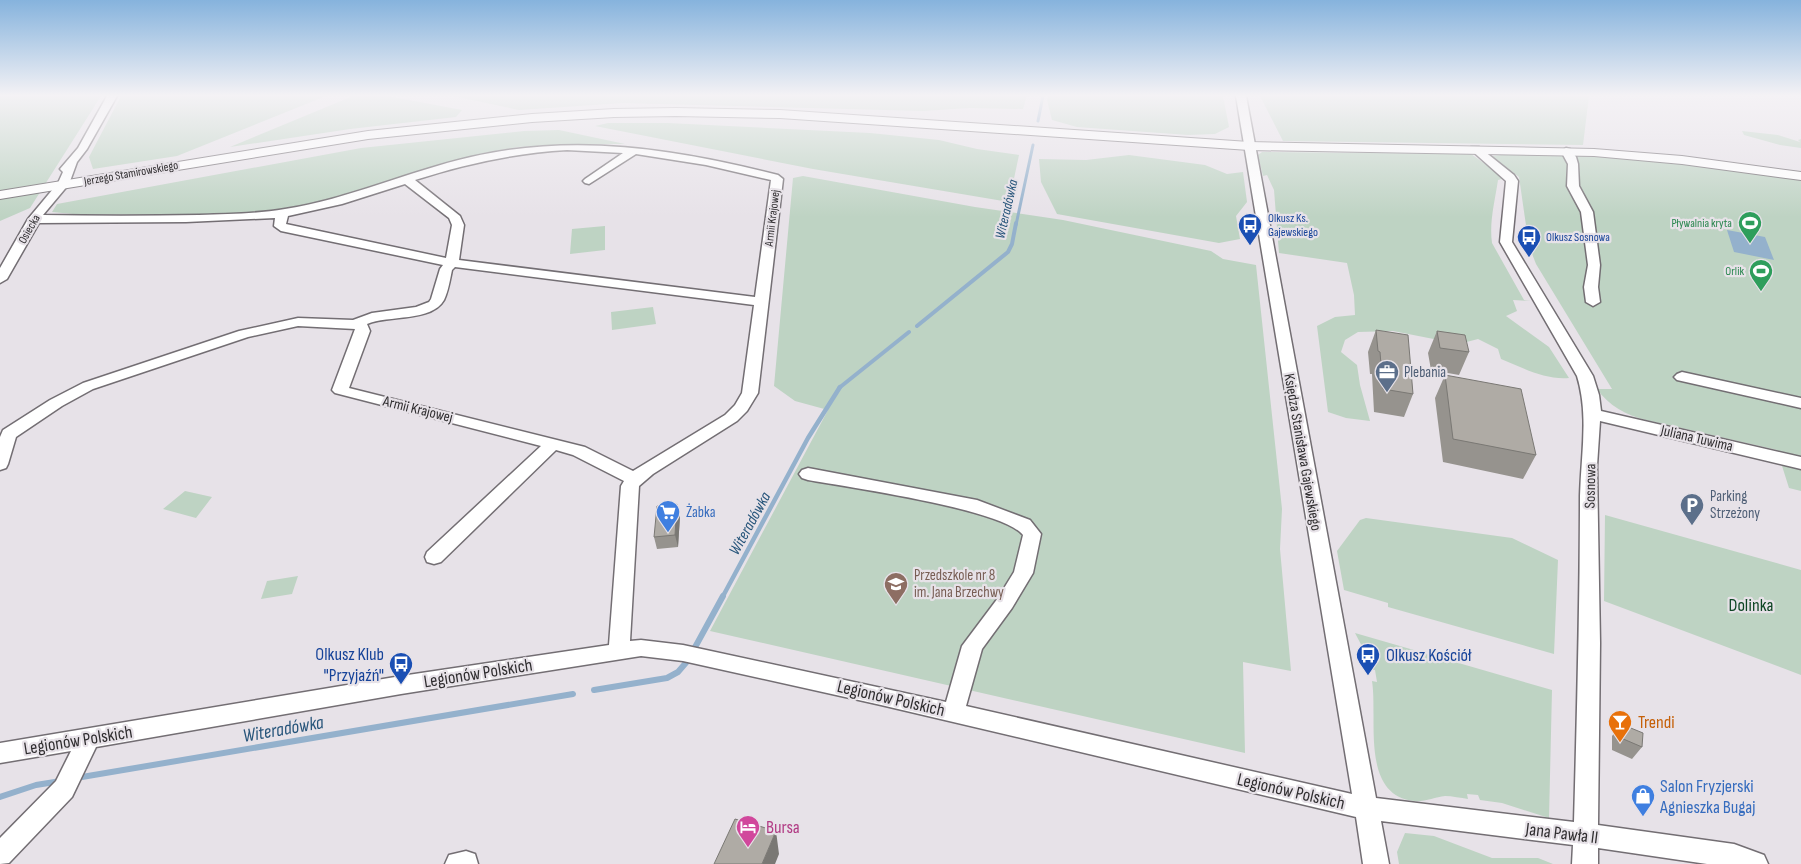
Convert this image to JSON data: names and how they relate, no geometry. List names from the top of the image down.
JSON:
{
  "streets": {
    "main road": ["Jerzego Stamirowskiego"],
    "street": [
      "Armii Krajowej",
      "Osiecka",
      "Juliana Tuwima",
      "Księdza Stanisława Gajewskiego",
      "Sosnowa",
      "Legionów Polskich",
      "Jana Pawła II"
    ]
  },
  "crossings": [
    ["Jerzego Stamirowskiego", "Osiecka"],
    ["Jerzego Stamirowskiego", "Księdza Stanisława Gajewskiego"],
    ["Jerzego Stamirowskiego", "Sosnowa"],
    ["Armii Krajowej", "Osiecka"],
    ["Juliana Tuwima", "Sosnowa"],
    ["Księdza Stanisława Gajewskiego", "Legionów Polskich"],
    ["Księdza Stanisława Gajewskiego", "Jana Pawła II"],
    ["Sosnowa", "Jana Pawła II"],
    ["Legionów Polskich", "Jana Pawła II"]
  ],
  "water": ["Witeradówka"],
  "parks": ["Dolinka"],
  "places": {
    "sports": ["Pływalnia kryta", "Orlik"],
    "bus stop": [
      "Olkusz Ks. Gajewskiego",
      "Olkusz Sosnowa",
      "Olkusz Kościół",
      "Olkusz Klub \"Przyjaźń\""
    ],
    "office": ["Plebania"],
    "parking": ["Parking Strzeżony"],
    "supermarket": ["Żabka"],
    "school or university": ["Przedszkole nr 8 im. Jana Brzechwy"],
    "bar": ["Trendi"],
    "shop": ["Salon Fryzjerski Agnieszka Bugaj"],
    "hotel": ["Bursa"]
  }
}
